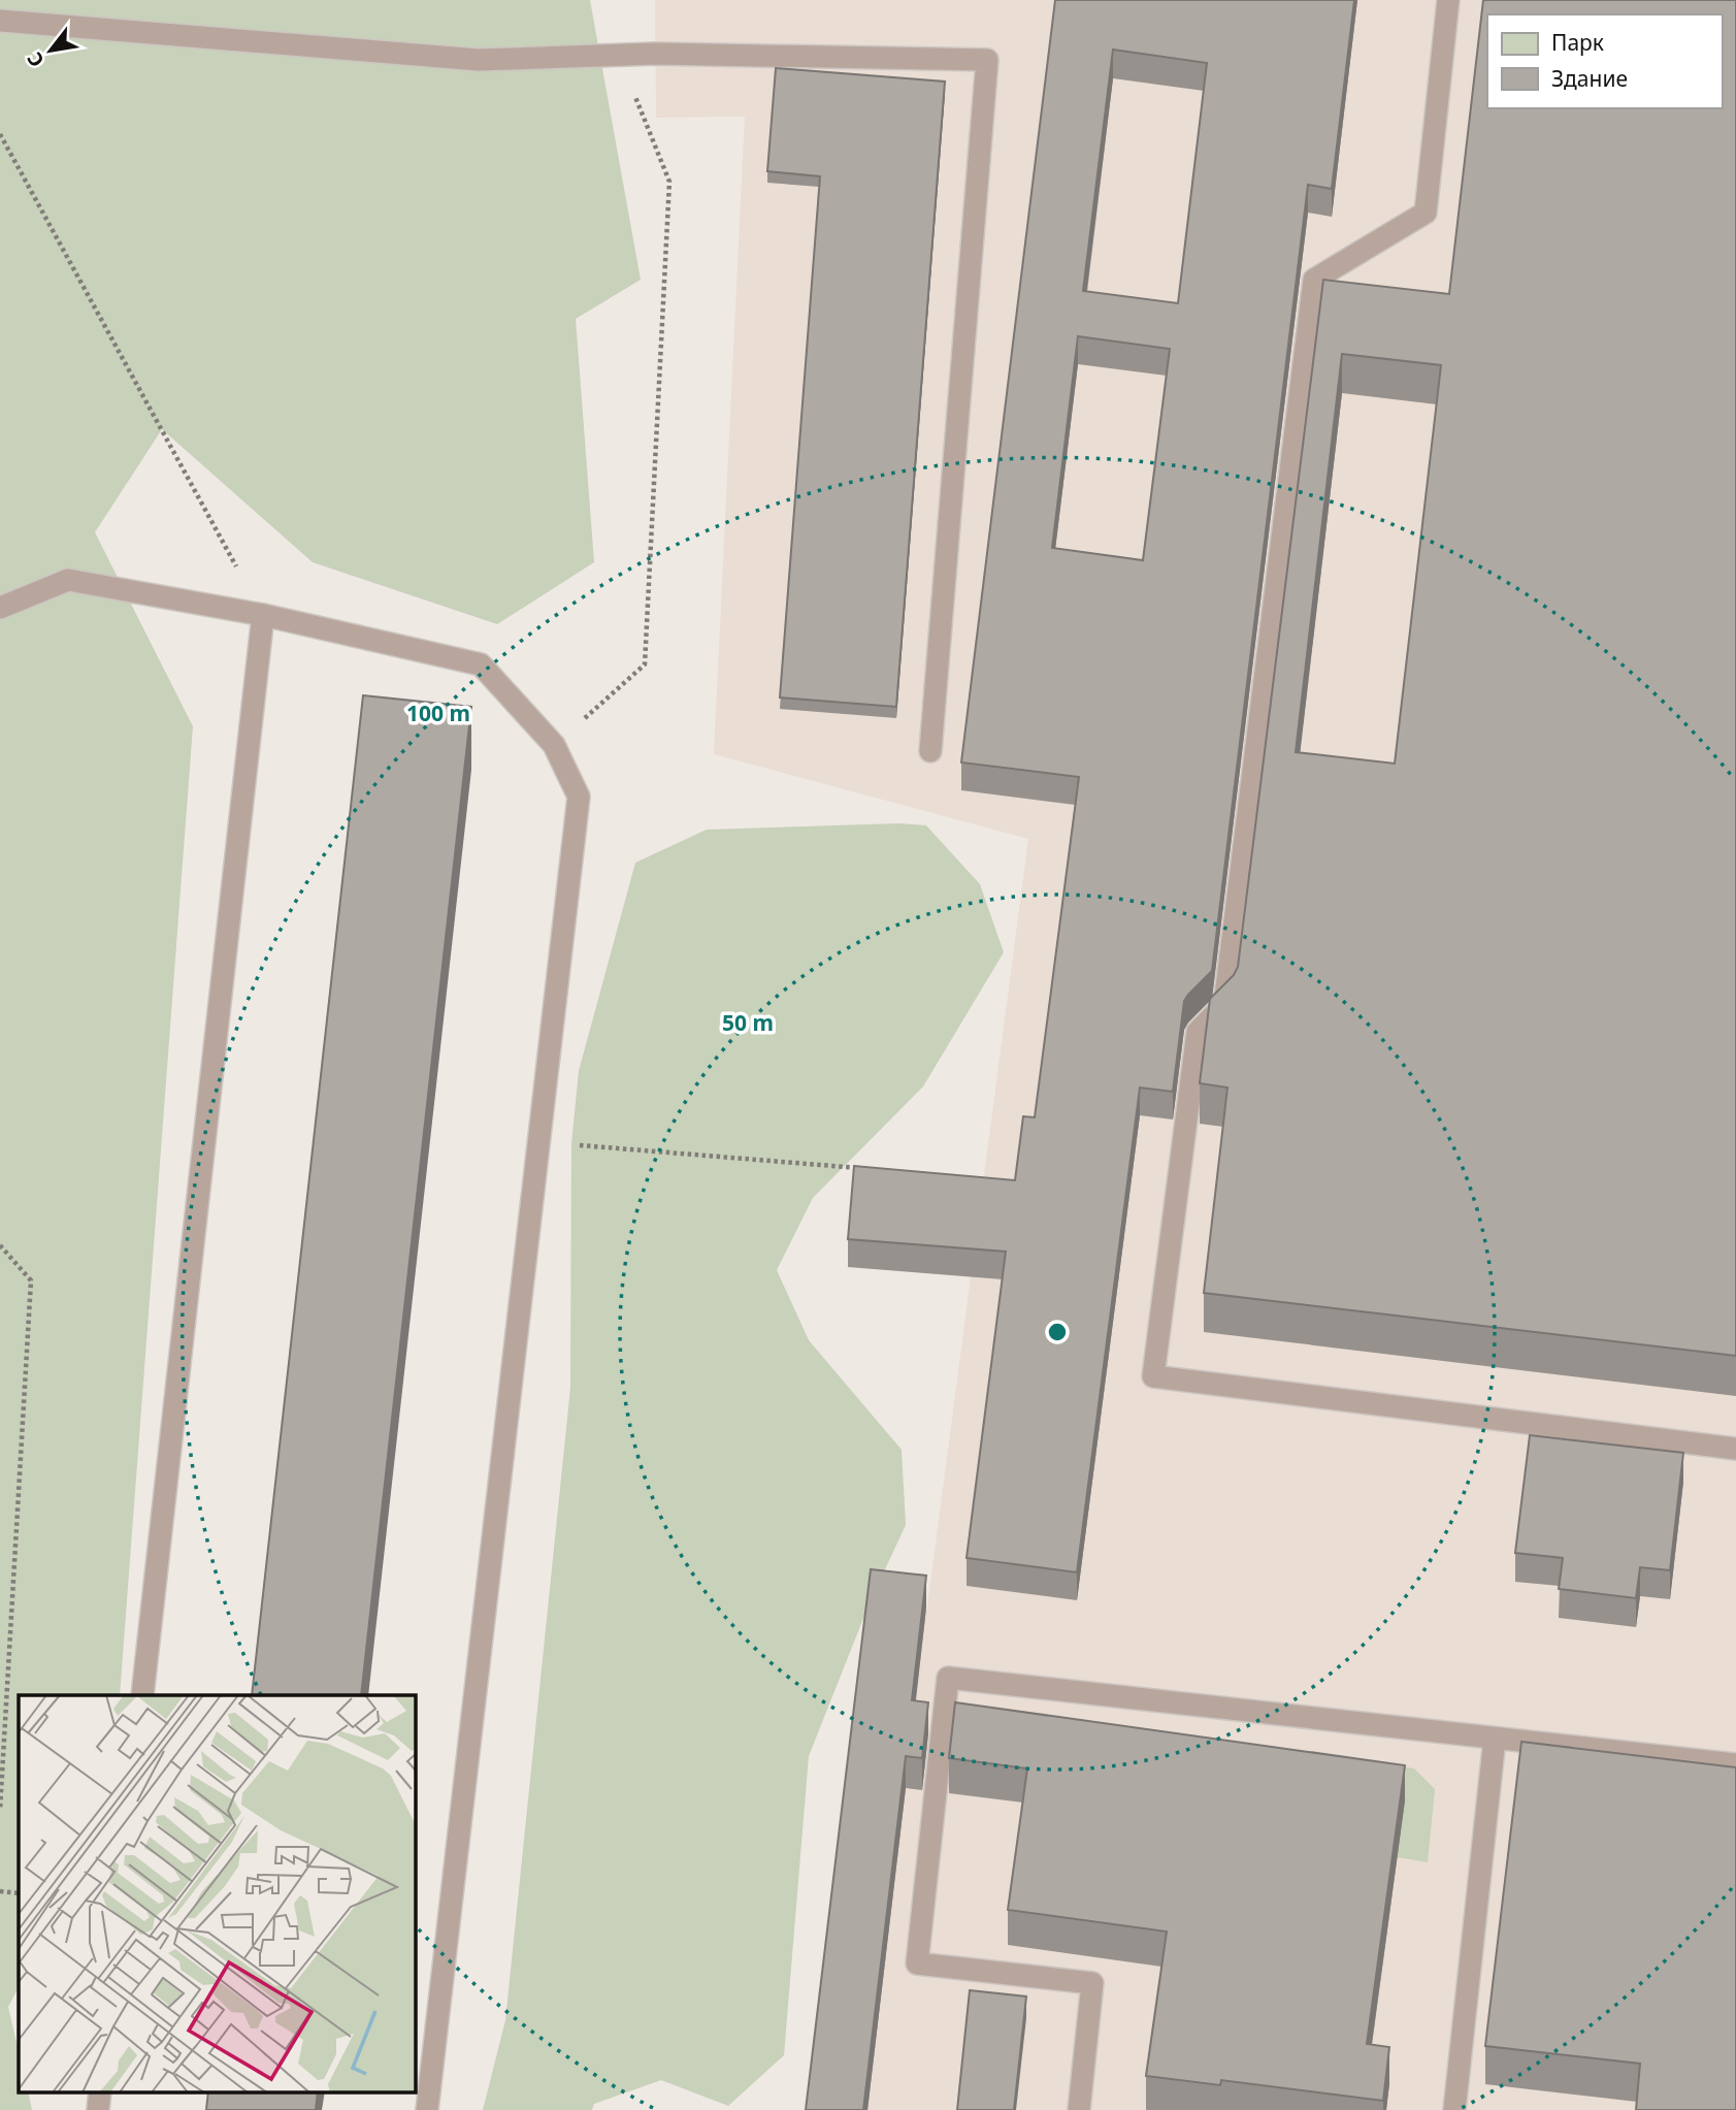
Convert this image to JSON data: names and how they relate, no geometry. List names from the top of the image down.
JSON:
{
  "legend": ["Парк", "Здание"],
  "north": "bottom left",
  "rings": ["100 m", "50 m"]
}
